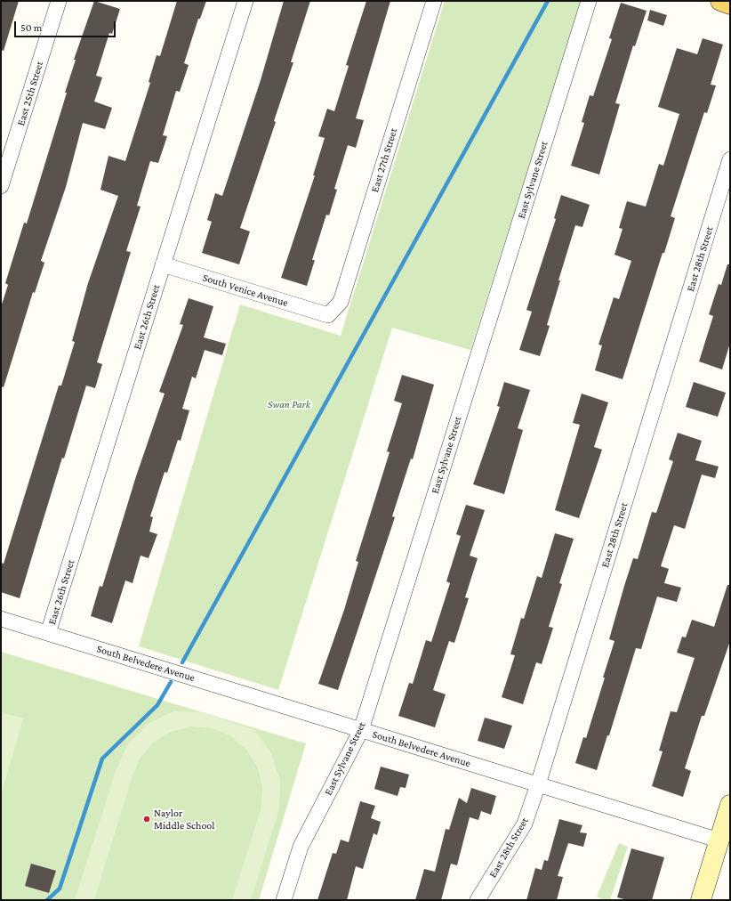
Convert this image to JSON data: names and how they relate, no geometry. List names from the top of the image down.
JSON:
{
  "streets": {
    "street": [
      "East 25th Street",
      "East 27th Street",
      "East Sylvane Street",
      "East 28th Street",
      "South Venice Avenue",
      "East 26th Street",
      "South Belvedere Avenue"
    ]
  },
  "crossings": [
    ["East 27th Street", "South Venice Avenue"],
    ["East Sylvane Street", "South Belvedere Avenue"],
    ["East 28th Street", "South Belvedere Avenue"],
    ["South Venice Avenue", "East 26th Street"],
    ["East 26th Street", "South Belvedere Avenue"]
  ],
  "parks": ["Swan Park"],
  "places": ["Naylor Middle School"],
  "scale_bar": "50 m"
}
